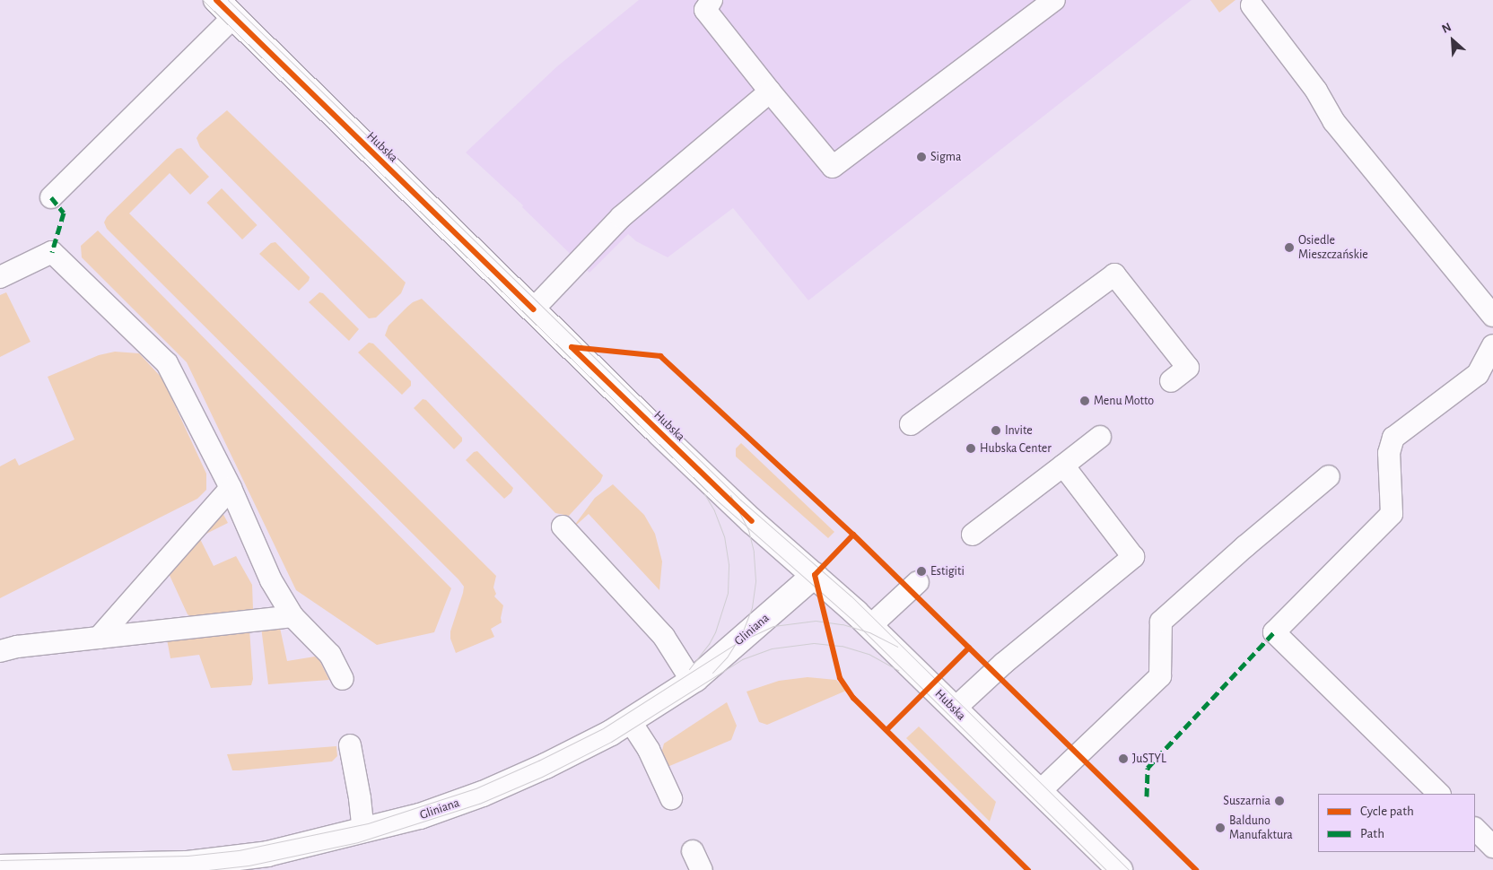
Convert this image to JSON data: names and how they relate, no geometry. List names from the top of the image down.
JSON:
{
  "streets": {
    "street": ["Hubska", "Gliniana"]
  },
  "crossings": [
    ["Hubska", "Gliniana"]
  ],
  "places": [
    "Sigma",
    "Osiedle Mieszczańskie",
    "Menu Motto",
    "Invite",
    "Hubska Center",
    "Estigiti",
    "JuSTYL",
    "Suszarnia",
    "Balduno Manufaktura"
  ],
  "legend": ["Cycle path", "Path"],
  "north": "top left"
}
